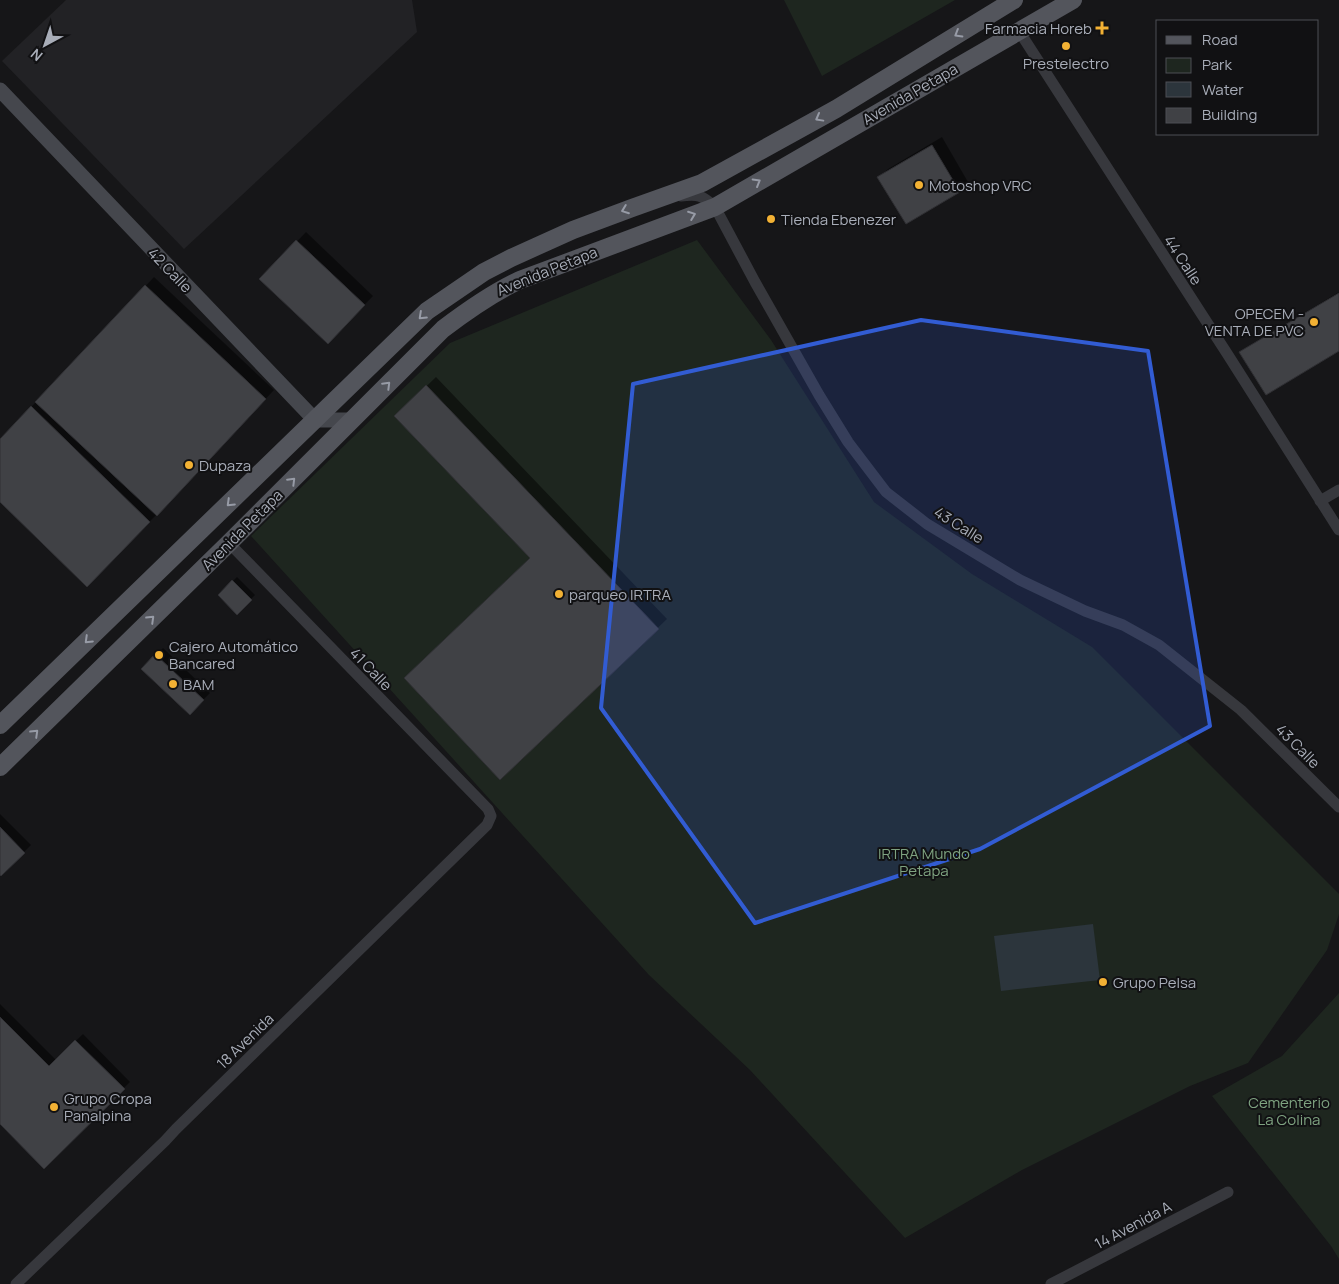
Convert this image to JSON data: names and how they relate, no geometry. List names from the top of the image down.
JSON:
{
  "streets": {
    "main road": ["Avenida Petapa"],
    "street": [
      "44 Calle",
      "42 Calle",
      "43 Calle",
      "41 Calle",
      "18 Avenida",
      "14 Avenida A"
    ]
  },
  "crossings": [
    ["Avenida Petapa", "44 Calle"],
    ["Avenida Petapa", "42 Calle"],
    ["Avenida Petapa", "43 Calle"],
    ["Avenida Petapa", "41 Calle"],
    ["41 Calle", "18 Avenida"]
  ],
  "parks": ["IRTRA Mundo Petapa", "Cementerio La Colina"],
  "places": {
    "health": ["Farmacia Horeb"],
    "other": [
      "Prestelectro",
      "Motoshop VRC",
      "Tienda Ebenezer",
      "OPECEM - VENTA DE PVC",
      "Dupaza",
      "parqueo IRTRA",
      "Cajero Automático Bancared",
      "BAM",
      "Grupo Pelsa",
      "Grupo Cropa Panalpina"
    ]
  },
  "legend": [
    "Road",
    "Park",
    "Water",
    "Building"
  ],
  "north": "bottom left"
}
